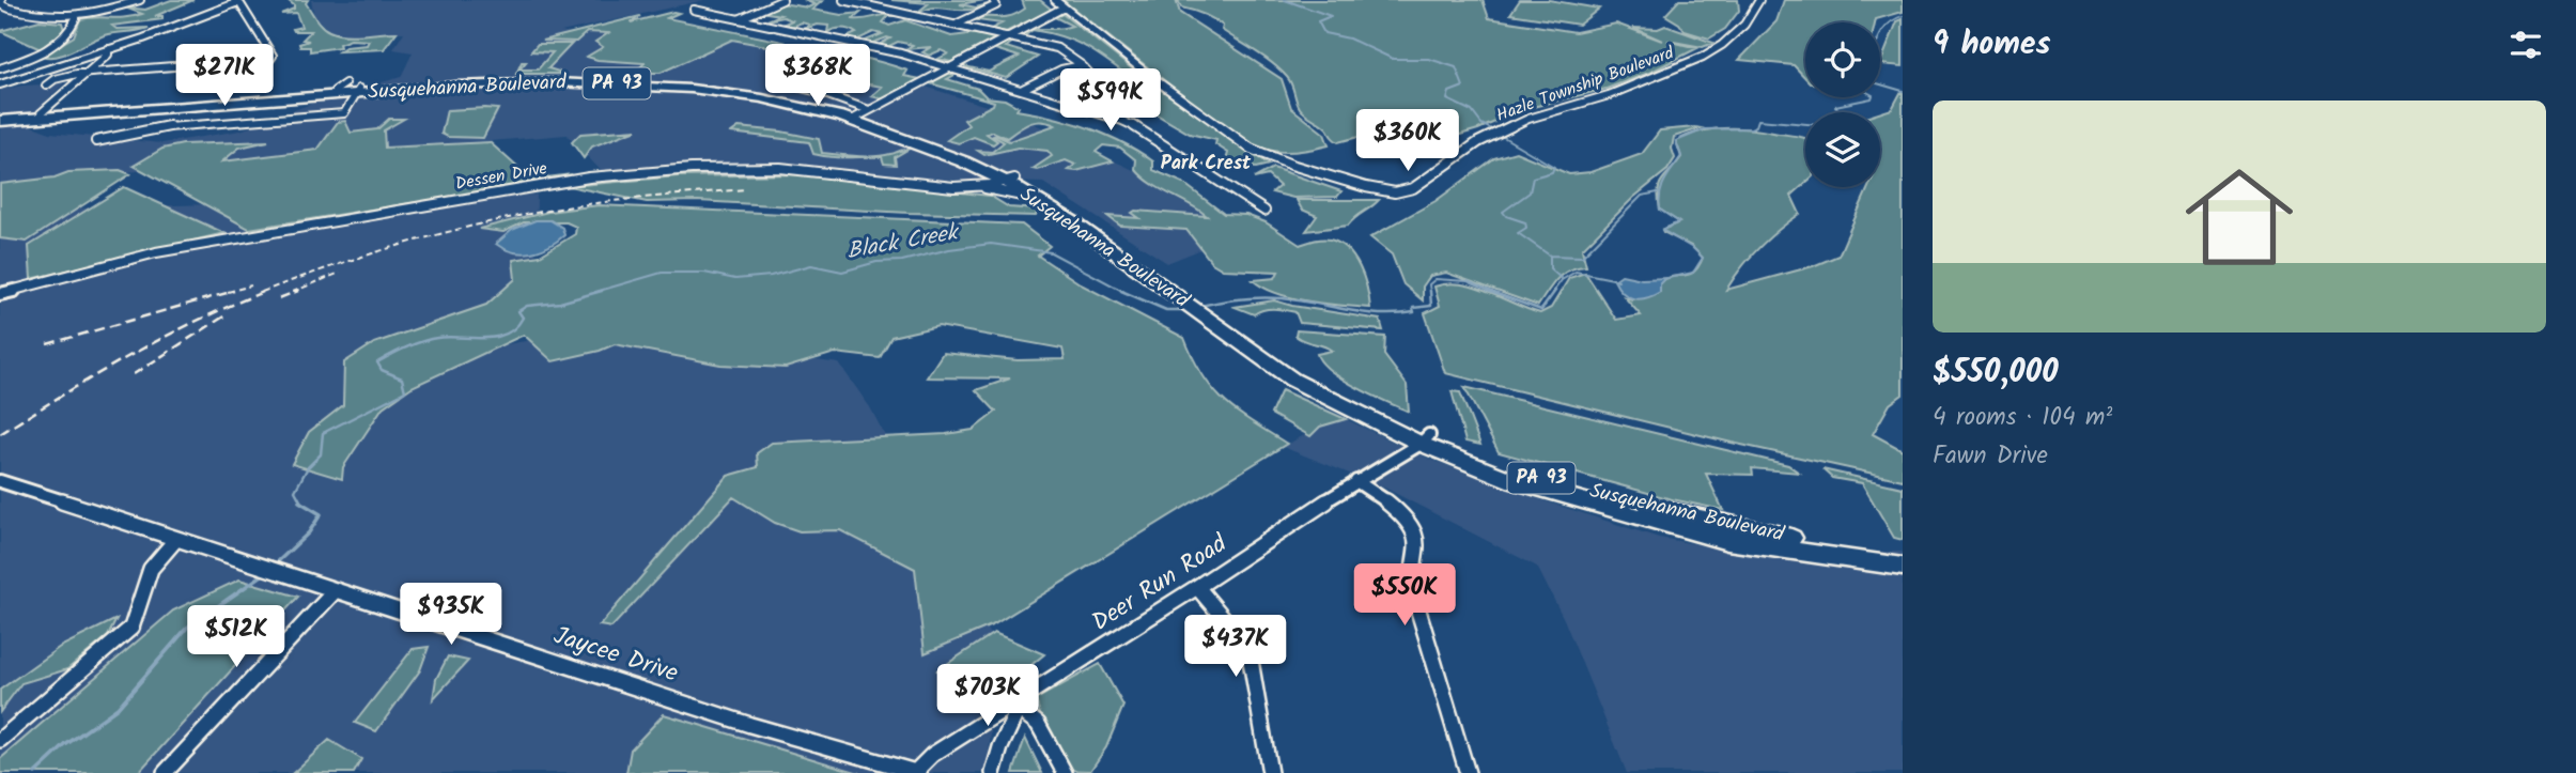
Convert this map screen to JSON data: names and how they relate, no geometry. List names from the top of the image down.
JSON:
{
  "streets": {
    "highway": ["PA 93", "Susquehanna Boulevard"],
    "street": [
      "Hazle Township Boulevard",
      "Dessen Drive",
      "Deer Run Road",
      "Jaycee Drive"
    ]
  },
  "crossings": [
    ["Susquehanna Boulevard", "Dessen Drive"],
    ["Susquehanna Boulevard", "Deer Run Road"],
    ["Deer Run Road", "Jaycee Drive"]
  ],
  "districts": ["Park Crest"],
  "water": ["Black Creek"],
  "page": {
    "heading": "9 homes",
    "price": [
      "$271K",
      "$368K",
      "$599K",
      "$360K",
      "$550K",
      "$935K",
      "$512K",
      "$437K",
      "$703K"
    ],
    "list": [
      {
        "name": "$550,000",
        "note": "4 rooms · 104 m² · Fawn Drive"
      }
    ]
  }
}
